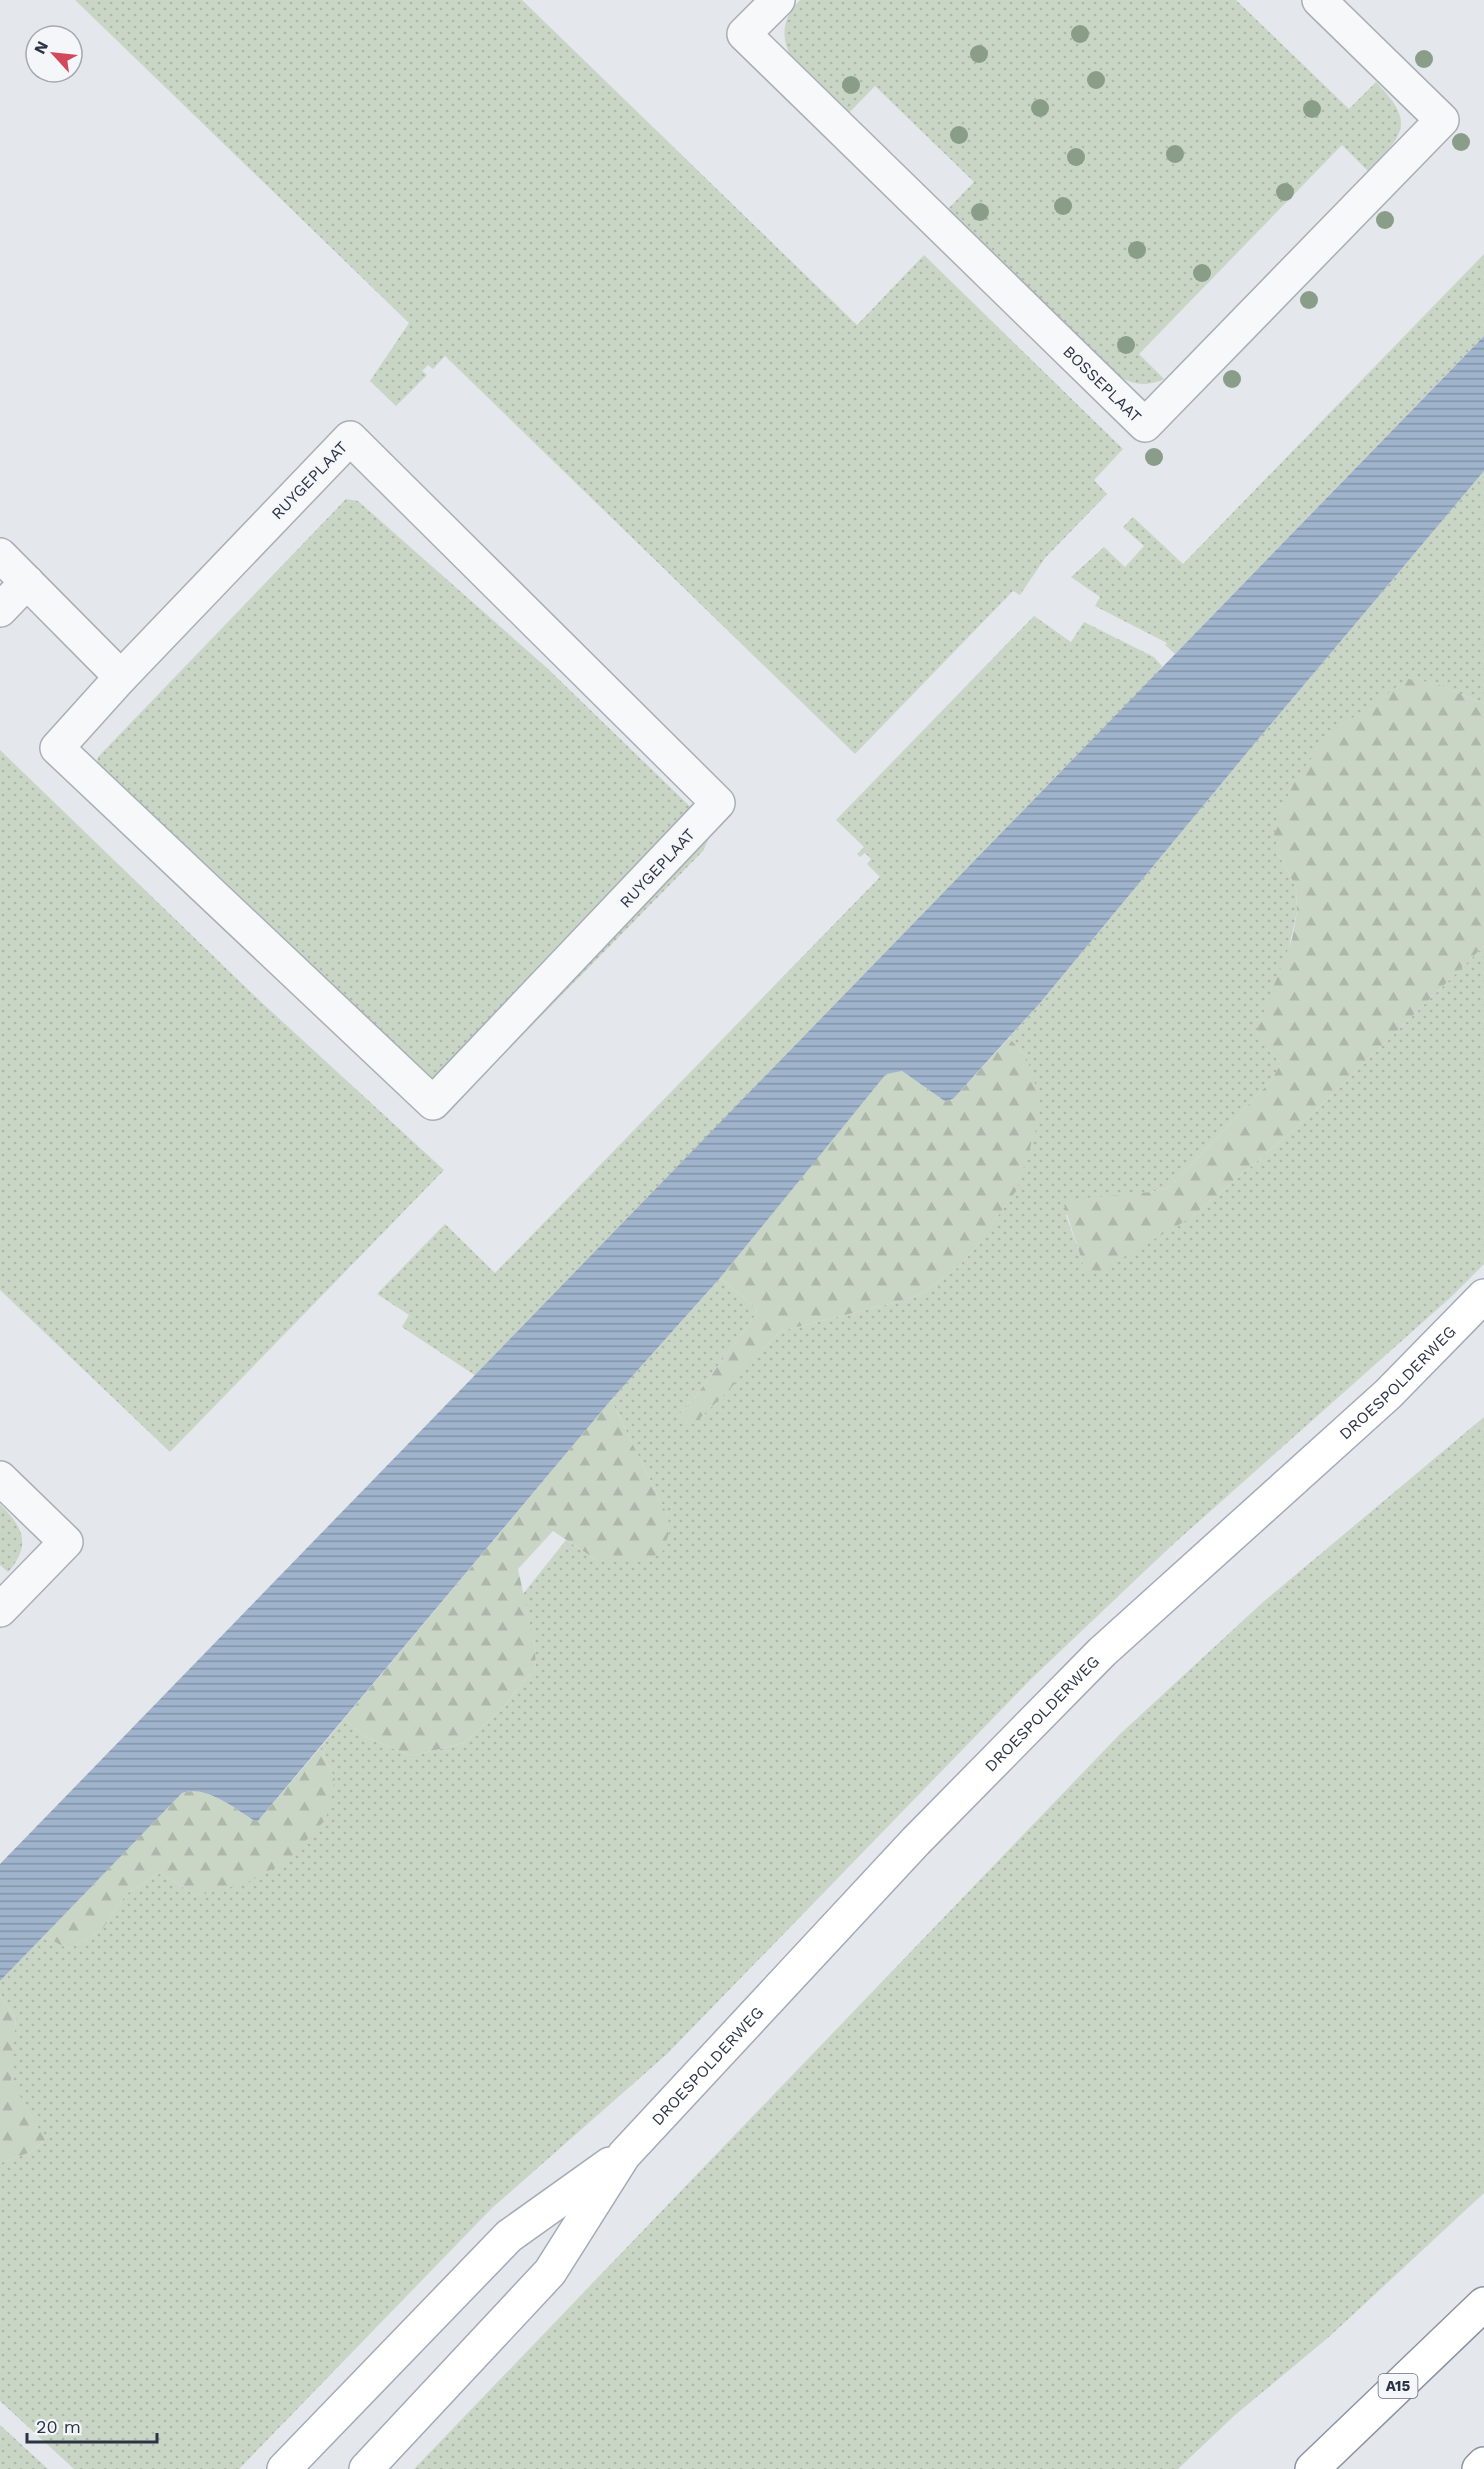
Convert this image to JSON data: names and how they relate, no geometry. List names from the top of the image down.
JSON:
{
  "streets": {
    "main road": ["DROESPOLDERWEG", "A15"],
    "street": ["BOSSEPLAAT", "RUYGEPLAAT"]
  },
  "scale_bar": "20 m",
  "north": "top left"
}
